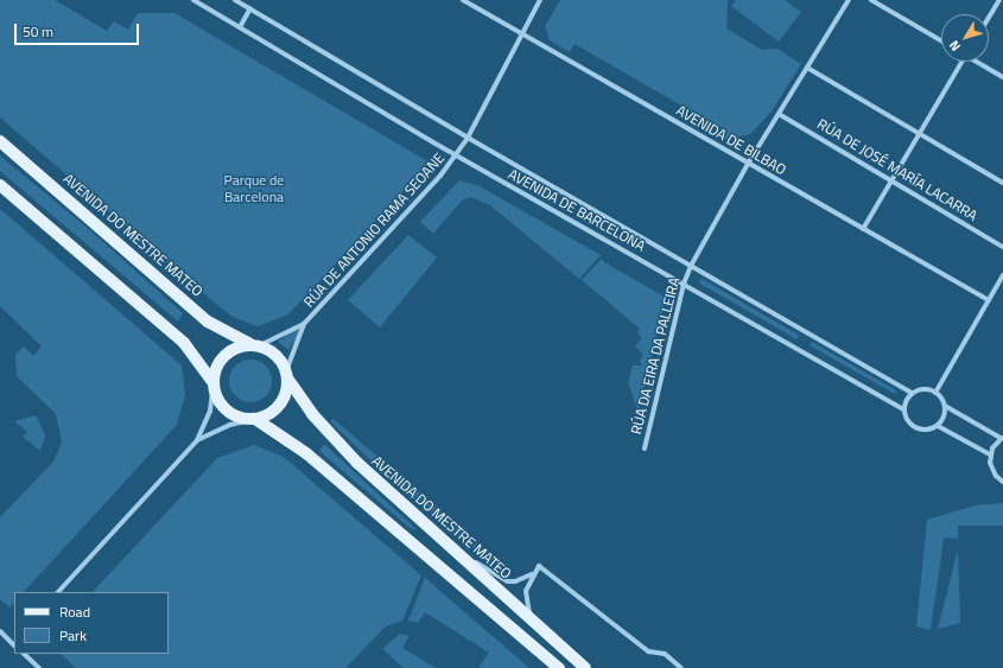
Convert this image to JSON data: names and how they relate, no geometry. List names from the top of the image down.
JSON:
{
  "streets": {
    "main road": ["AVENIDA DO MESTRE MATEO"],
    "street": [
      "AVENIDA DE BILBAO",
      "RÚA DE JOSÉ MARÍA LACARRA",
      "AVENIDA DE BARCELONA",
      "RÚA DE ANTONIO RAMA SEOANE",
      "RÚA DA EIRA DA PALLEIRA"
    ]
  },
  "crossings": [
    ["AVENIDA DE BILBAO", "RÚA DE ANTONIO RAMA SEOANE"],
    ["AVENIDA DE BILBAO", "RÚA DA EIRA DA PALLEIRA"],
    ["RÚA DE JOSÉ MARÍA LACARRA", "RÚA DA EIRA DA PALLEIRA"],
    ["AVENIDA DE BARCELONA", "RÚA DE ANTONIO RAMA SEOANE"],
    ["AVENIDA DE BARCELONA", "RÚA DA EIRA DA PALLEIRA"],
    ["RÚA DE ANTONIO RAMA SEOANE", "AVENIDA DO MESTRE MATEO"]
  ],
  "parks": ["Parque de Barcelona"],
  "legend": ["Road", "Park"],
  "scale_bar": "50 m",
  "north": "bottom left"
}
